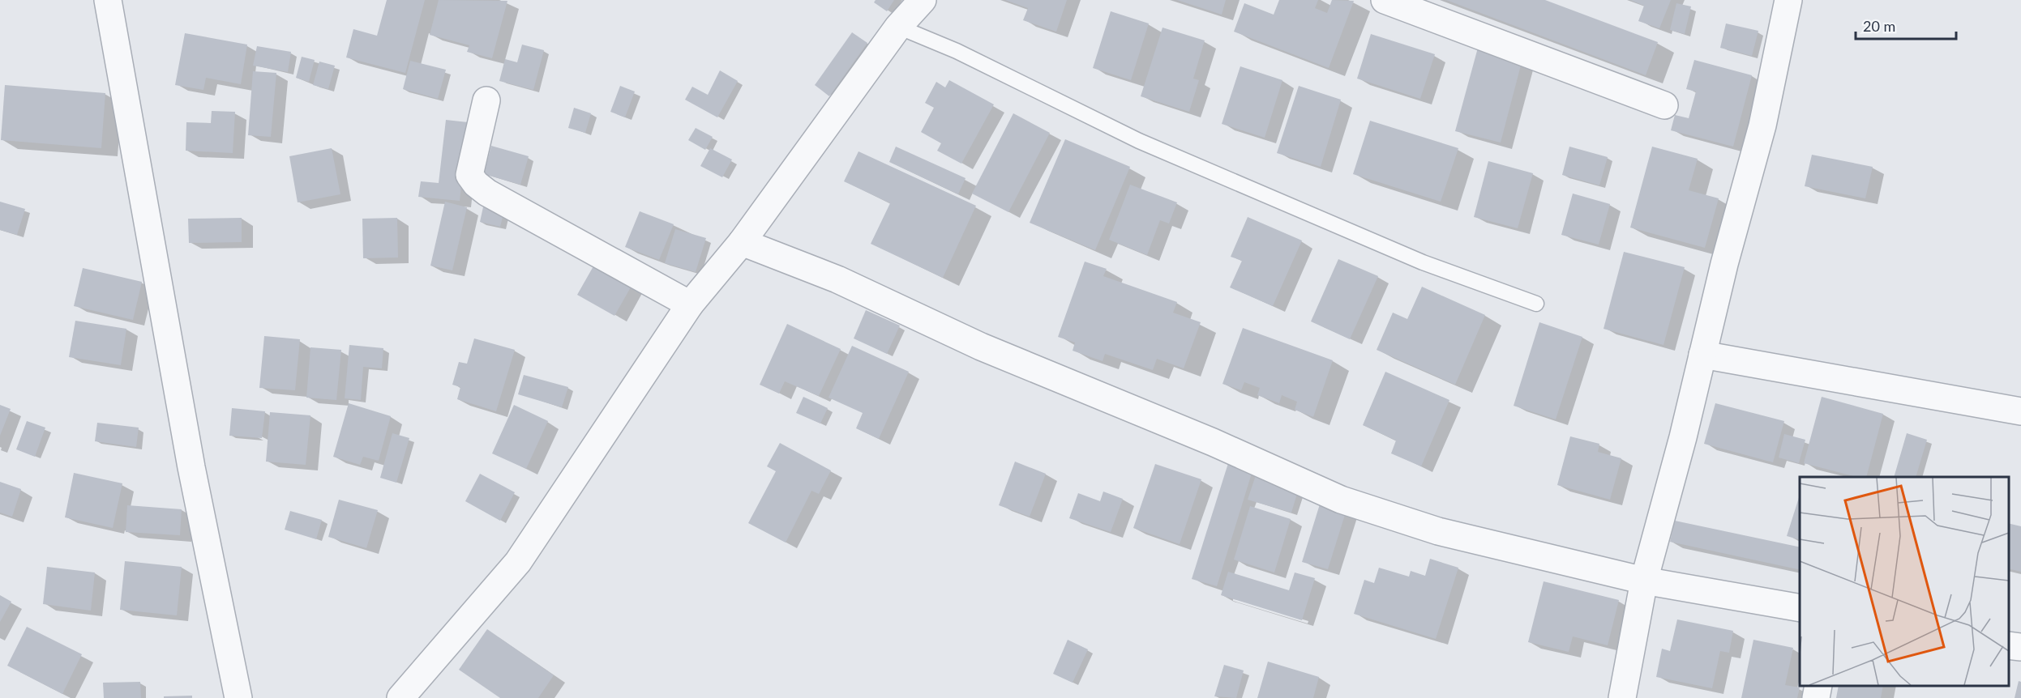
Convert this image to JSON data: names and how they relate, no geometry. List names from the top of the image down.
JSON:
{
  "scale_bar": "20 m"
}
